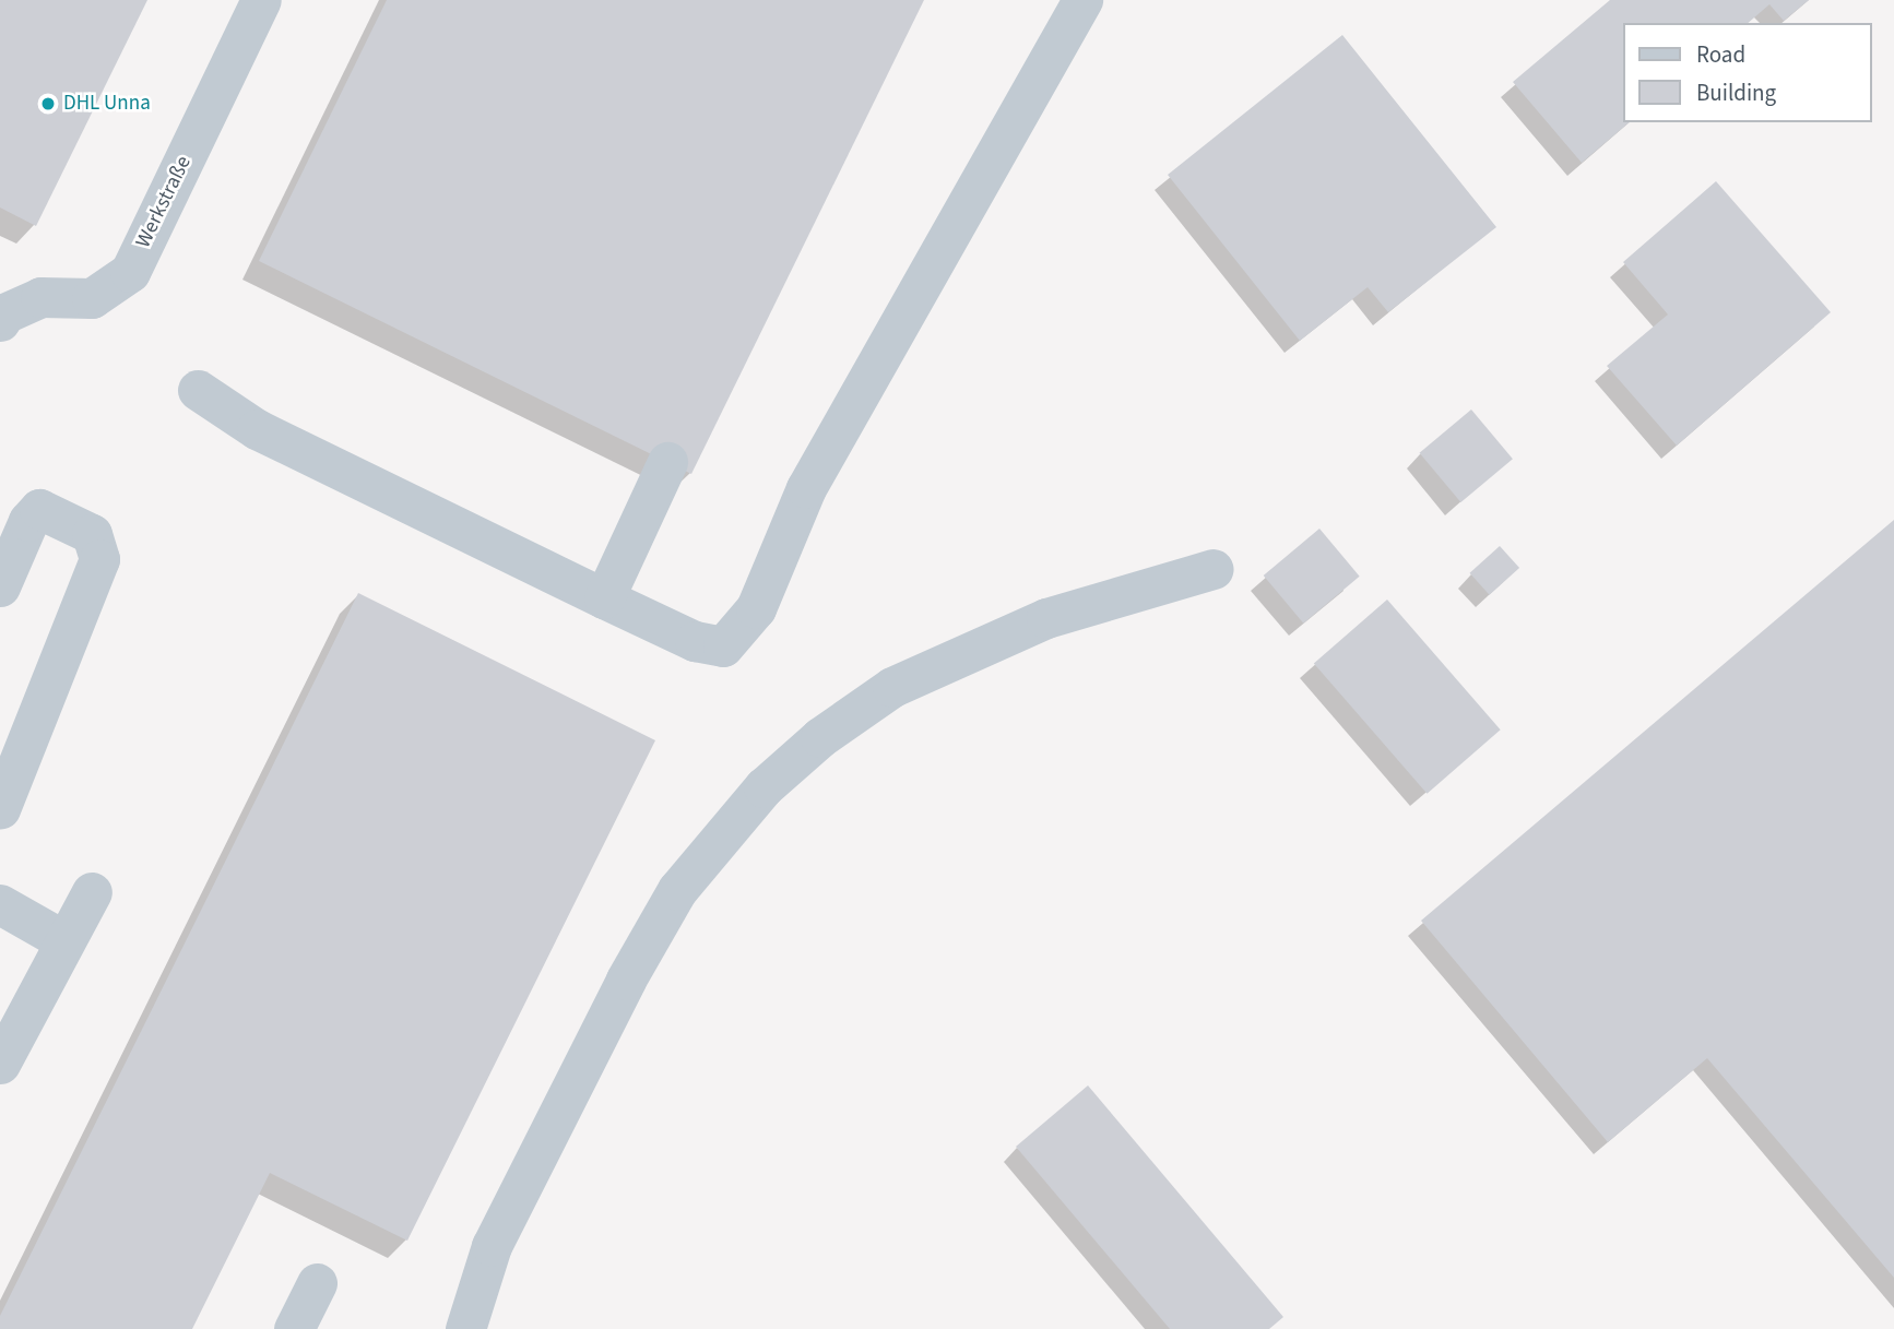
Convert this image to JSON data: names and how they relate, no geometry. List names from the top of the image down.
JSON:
{
  "streets": {
    "lane": ["Werkstraße"]
  },
  "places": ["DHL Unna"],
  "legend": ["Road", "Building"]
}
